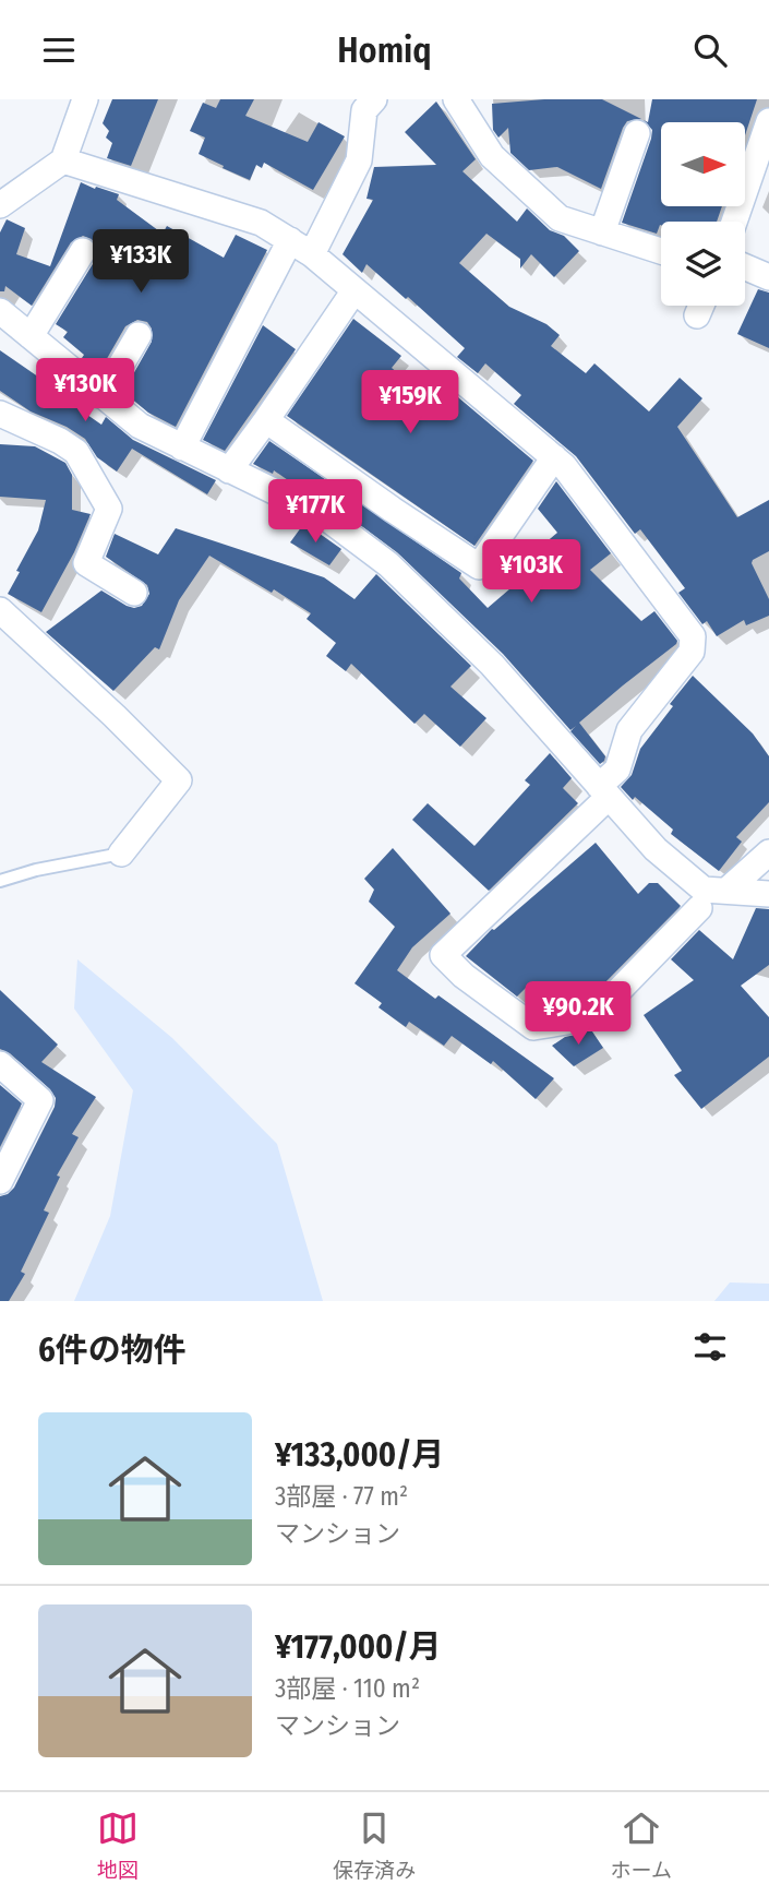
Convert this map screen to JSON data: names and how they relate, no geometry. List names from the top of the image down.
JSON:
{
  "north": "right",
  "page": {
    "header": "Homiq",
    "price": [
      "¥133K",
      "¥130K",
      "¥159K",
      "¥177K",
      "¥103K",
      "¥90.2K"
    ],
    "heading": "6件の物件",
    "list": [
      {
        "name": "¥133,000/月",
        "note": "3部屋 · 77 m² · マンション"
      },
      {
        "name": "¥177,000/月",
        "note": "3部屋 · 110 m² · マンション"
      }
    ],
    "tabs": ["地図", "保存済み", "ホーム"]
  }
}
